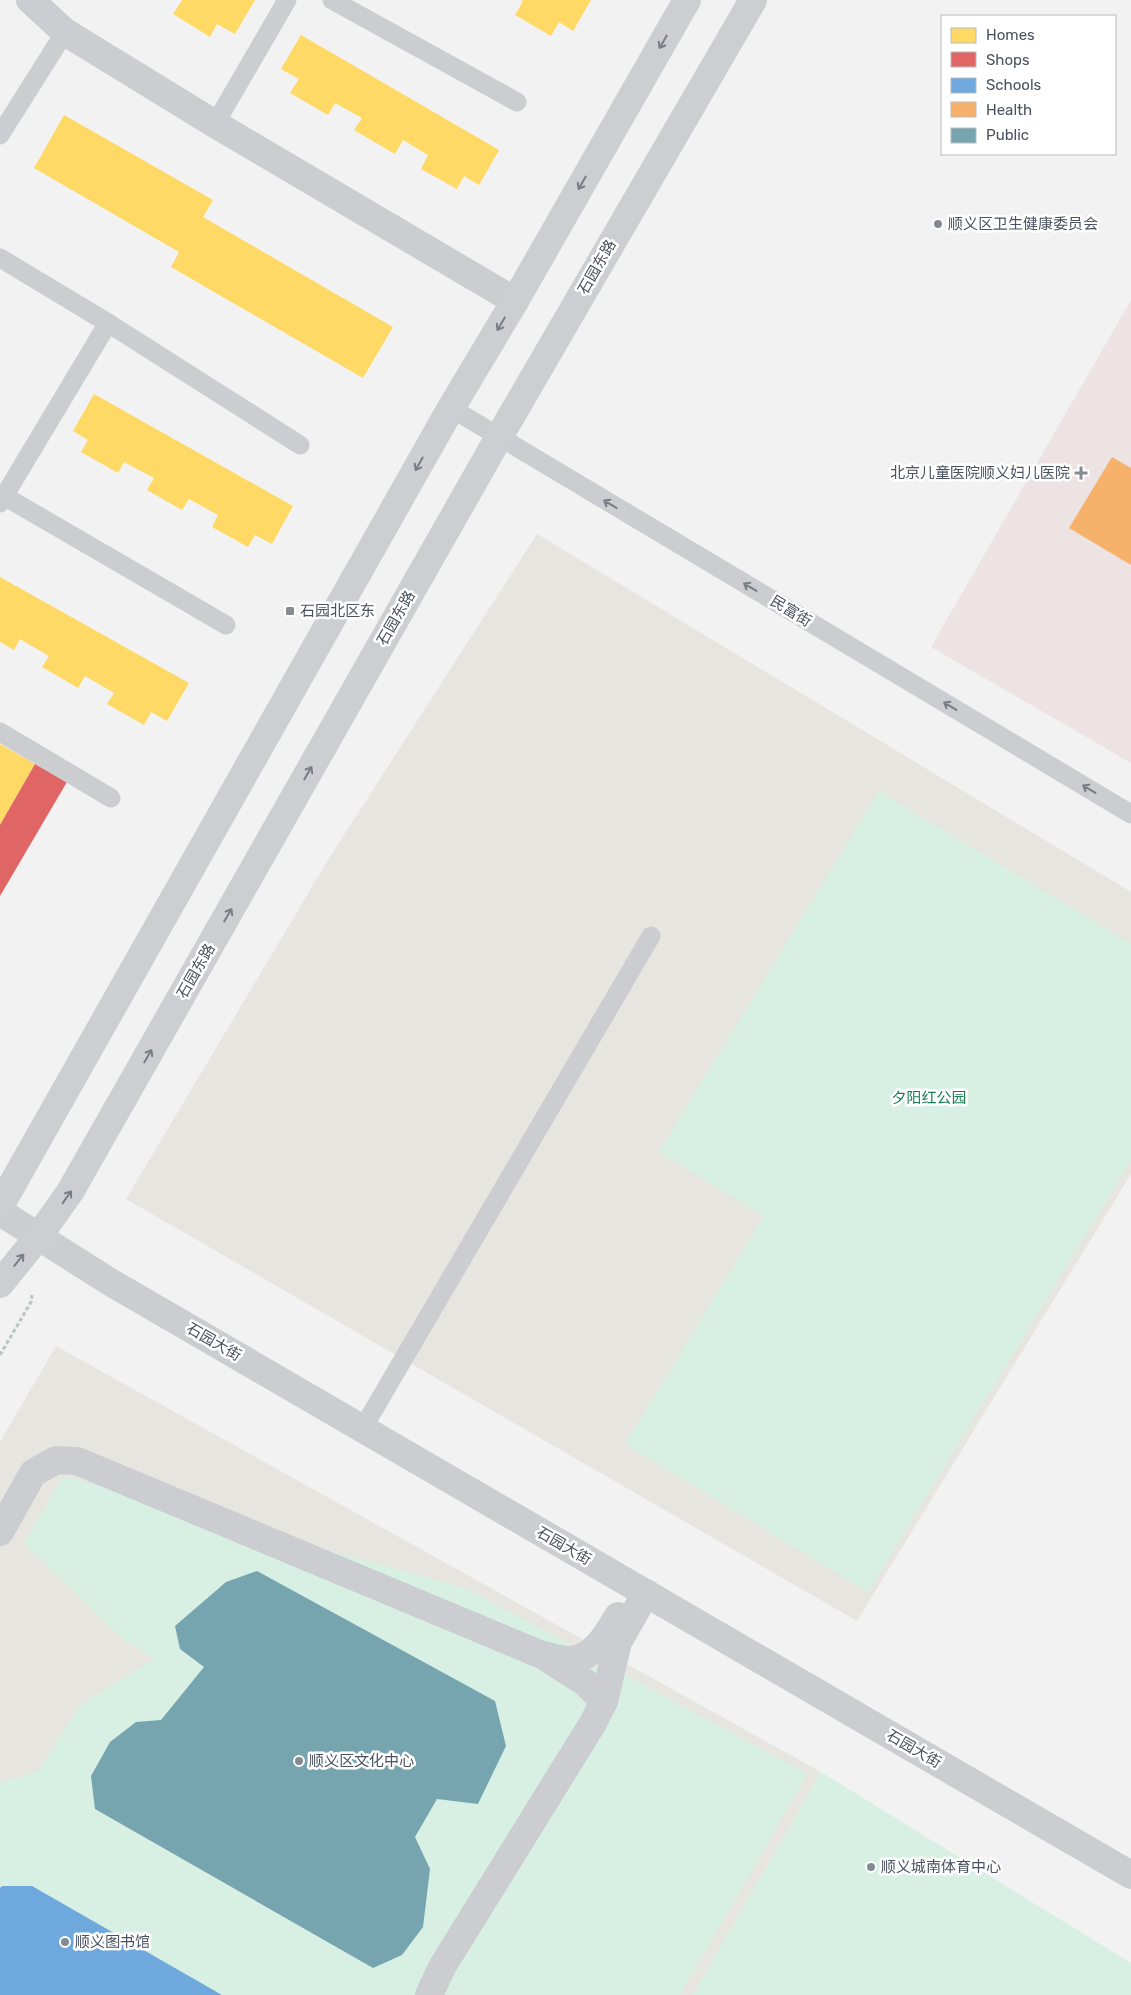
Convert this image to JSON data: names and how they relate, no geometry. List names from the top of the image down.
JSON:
{
  "streets": {
    "main road": ["石园东路"],
    "street": ["石园大街"],
    "lane": ["民富街"]
  },
  "crossings": [
    ["石园东路", "民富街"],
    ["石园东路", "石园大街"]
  ],
  "one_way": ["民富街"],
  "parks": ["夕阳红公园"],
  "places": {
    "other": [
      "顺义区卫生健康委员会",
      "顺义区文化中心",
      "顺义城南体育中心",
      "顺义图书馆"
    ],
    "health": ["北京儿童医院顺义妇儿医院"],
    "transit": ["石园北区东"]
  },
  "legend": [
    "Homes",
    "Shops",
    "Schools",
    "Health",
    "Public"
  ]
}
